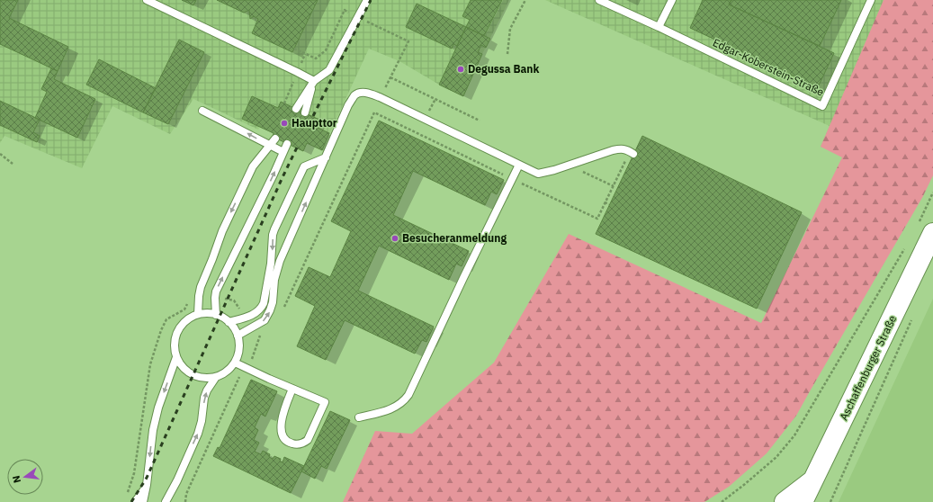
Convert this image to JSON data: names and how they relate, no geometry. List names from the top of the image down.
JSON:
{
  "streets": {
    "main road": ["Aschaffenburger Straße"],
    "lane": ["Edgar-Koberstein-Straße"]
  },
  "places": ["Degussa Bank", "Haupttor", "Besucheranmeldung"],
  "north": "left"
}
